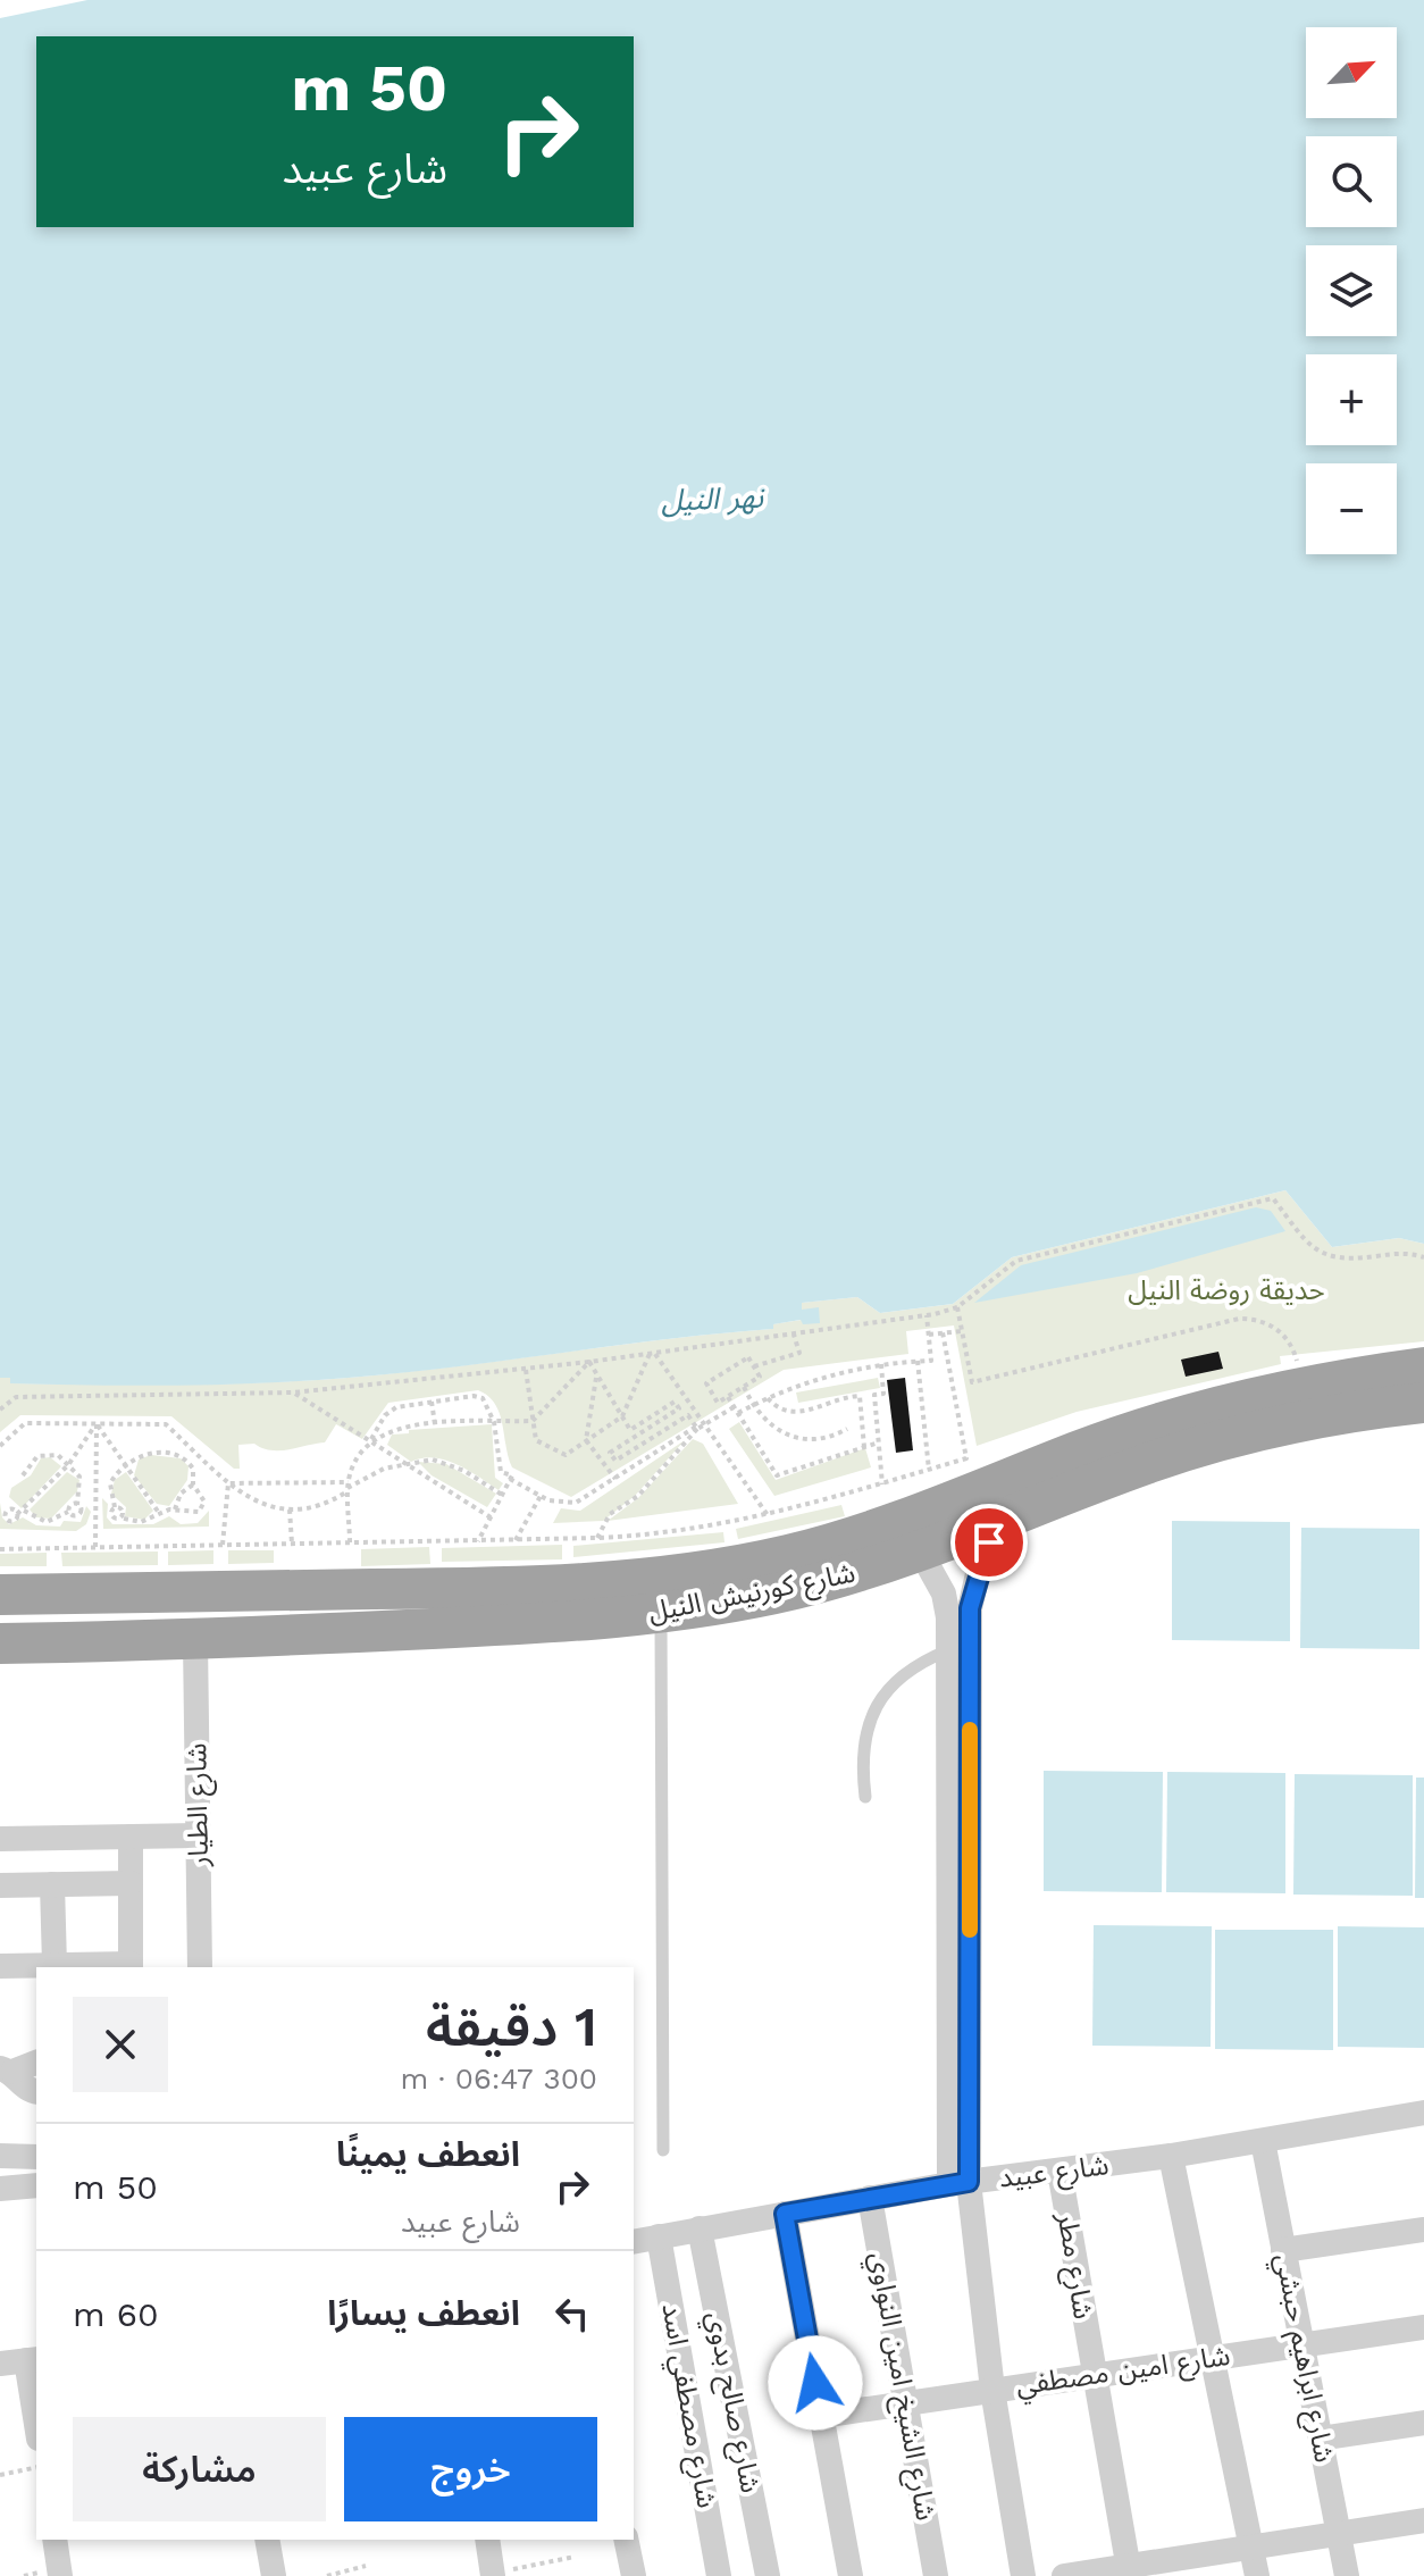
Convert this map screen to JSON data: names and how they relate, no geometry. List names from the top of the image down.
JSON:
{
  "streets": {
    "highway": ["شارع كورنيش النيل"],
    "street": [
      "شارع الطيار",
      "شارع عبيد",
      "شارع مطر",
      "شارع ابراهيم حبشي",
      "شارع امين مصطفي",
      "شارع الشيخ امين النواوي",
      "شارع صالح بدوي",
      "شارع مصطفي اسد"
    ]
  },
  "crossings": [
    ["شارع كورنيش النيل", "شارع الطيار"],
    ["شارع عبيد", "شارع مطر"],
    ["شارع عبيد", "شارع ابراهيم حبشي"],
    ["شارع عبيد", "شارع الشيخ امين النواوي"],
    ["شارع عبيد", "شارع صالح بدوي"],
    ["شارع عبيد", "شارع مصطفي اسد"],
    ["شارع مطر", "شارع امين مصطفي"],
    ["شارع ابراهيم حبشي", "شارع امين مصطفي"],
    ["شارع امين مصطفي", "شارع الشيخ امين النواوي"]
  ],
  "water": ["نهر النيل"],
  "parks": ["حديقة روضة النيل"],
  "north": "top right",
  "page": {
    "map_buttons": ["+", "−"],
    "turn": ["50 m", "شارع عبيد"],
    "heading": ["1 دقيقة", "300 m · 06:47"],
    "list": [
      {
        "name": "انعطف يمينًا",
        "note": "شارع عبيد",
        "value": "50 m"
      },
      {
        "name": "انعطف يسارًا",
        "value": "60 m"
      }
    ],
    "buttons": ["خروج", "مشاركة"]
  }
}
